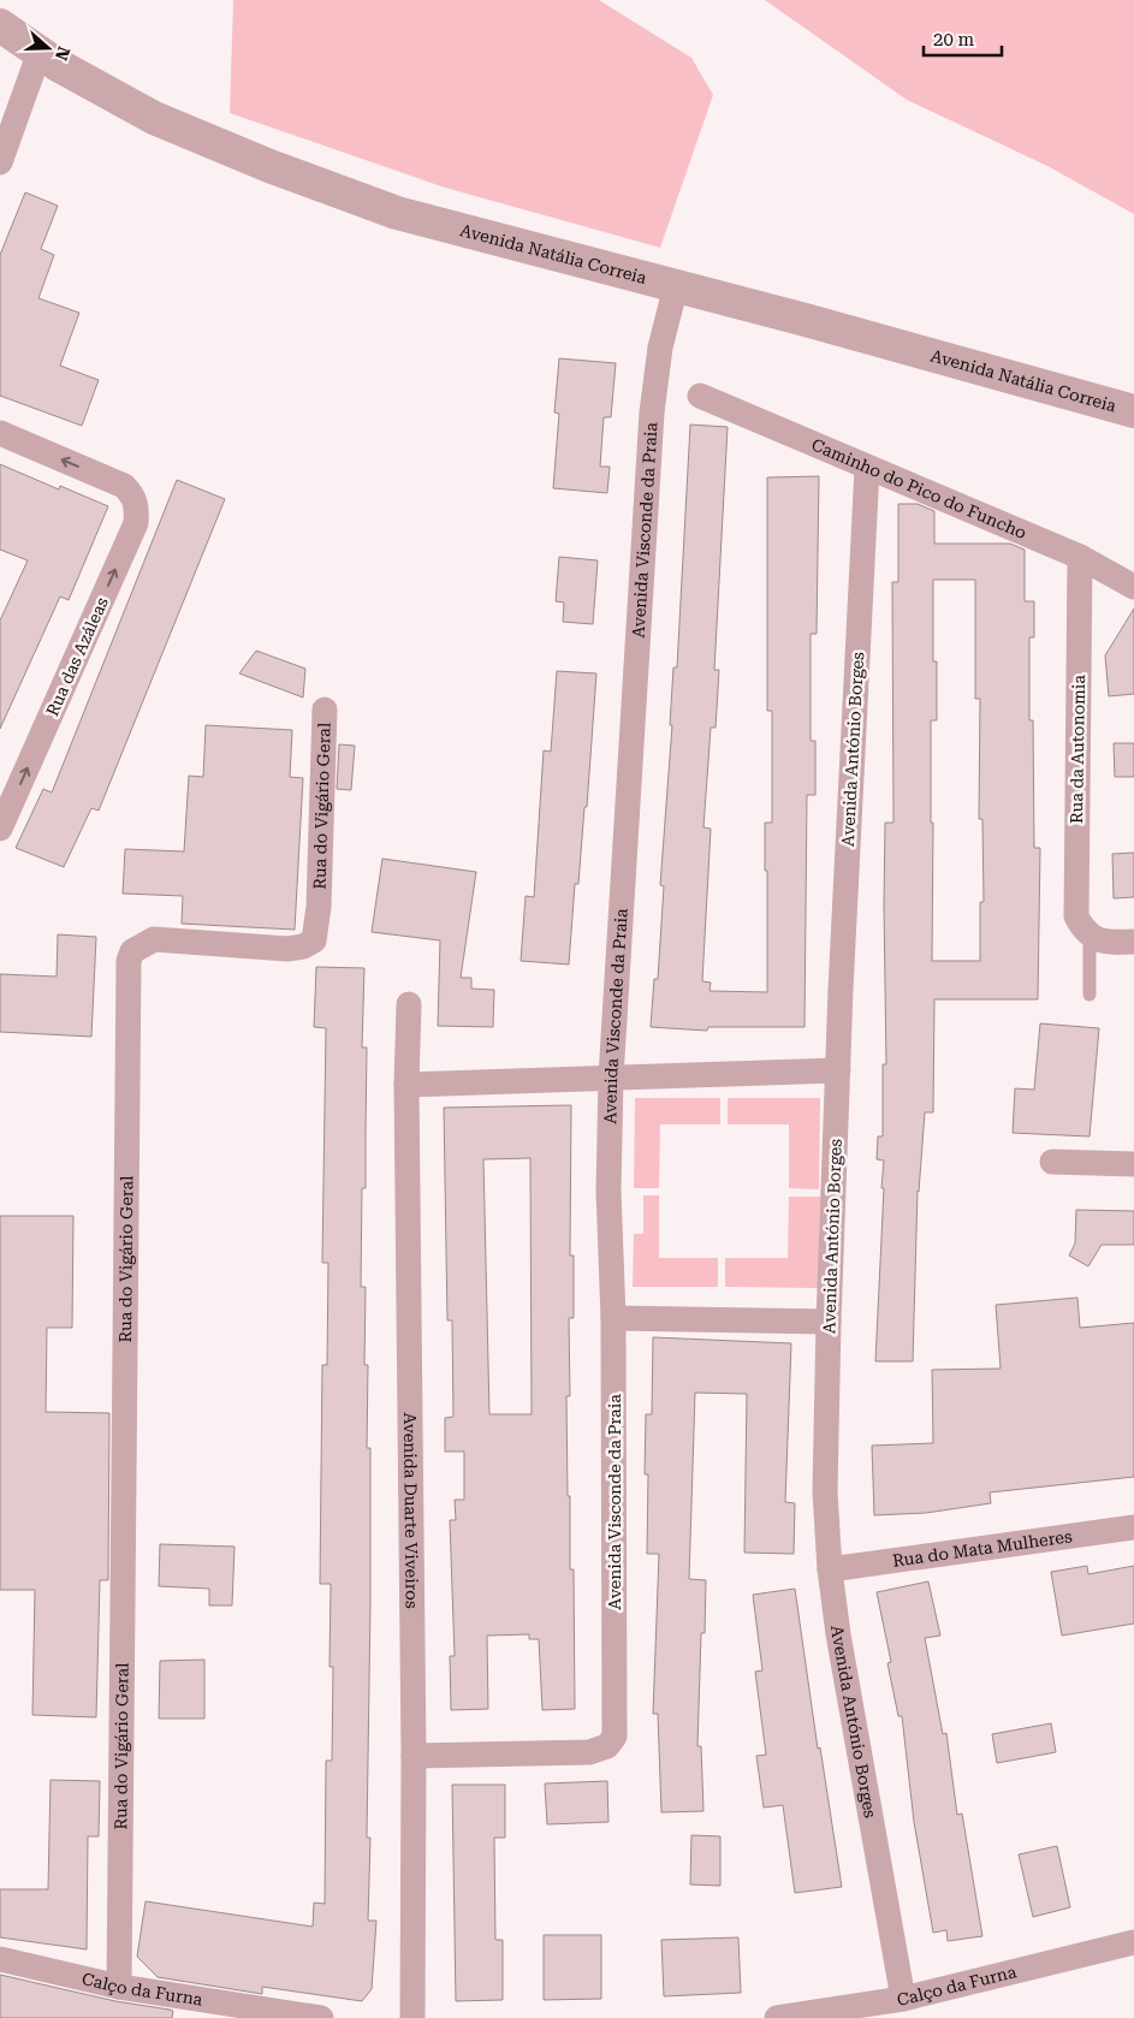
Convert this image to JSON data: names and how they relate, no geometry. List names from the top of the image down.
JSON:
{
  "streets": {
    "street": [
      "Avenida Natália Correia",
      "Caminho do Pico do Funcho",
      "Avenida Visconde da Praia",
      "Rua das Azáleas",
      "Avenida António Borges",
      "Rua da Autonomia",
      "Rua do Vigário Geral",
      "Avenida Duarte Viveiros",
      "Rua do Mata Mulheres",
      "Calço da Furna"
    ]
  },
  "crossings": [
    ["Avenida Natália Correia", "Avenida Visconde da Praia"],
    ["Caminho do Pico do Funcho", "Avenida António Borges"],
    ["Caminho do Pico do Funcho", "Rua da Autonomia"],
    ["Avenida Visconde da Praia", "Avenida Duarte Viveiros"],
    ["Avenida António Borges", "Rua do Mata Mulheres"],
    ["Avenida António Borges", "Calço da Furna"],
    ["Rua do Vigário Geral", "Calço da Furna"]
  ],
  "scale_bar": "20 m",
  "north": "right"
}
